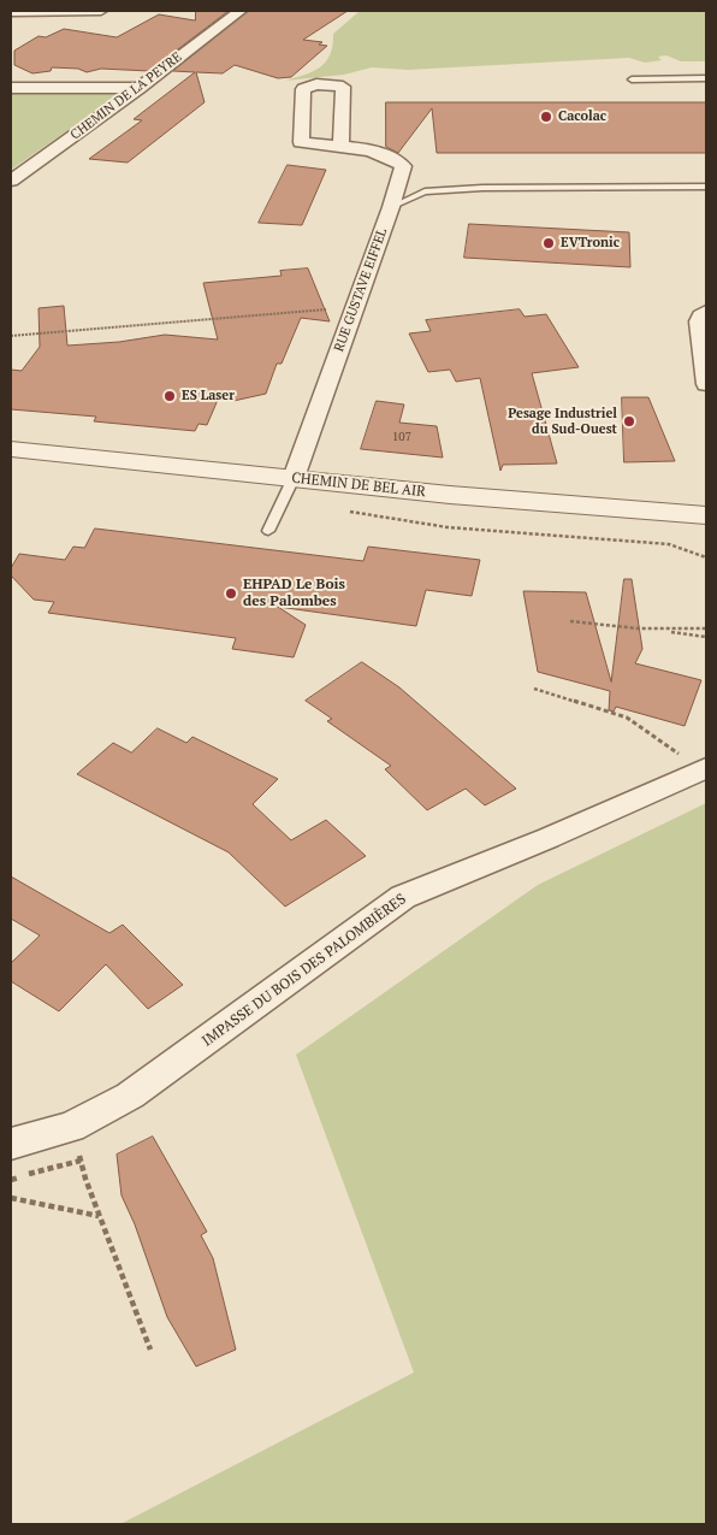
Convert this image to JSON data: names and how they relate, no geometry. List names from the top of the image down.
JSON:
{
  "streets": {
    "street": [
      "CHEMIN DE LA PEYRE",
      "RUE GUSTAVE EIFFEL",
      "CHEMIN DE BEL AIR",
      "IMPASSE DU BOIS DES PALOMBIÈRES"
    ]
  },
  "crossings": [
    ["RUE GUSTAVE EIFFEL", "CHEMIN DE BEL AIR"]
  ],
  "places": [
    "Cacolac",
    "EVTronic",
    "ES Laser",
    "Pesage Industriel du Sud-Ouest",
    "EHPAD Le Bois des Palombes"
  ],
  "house_numbers": ["107"]
}
